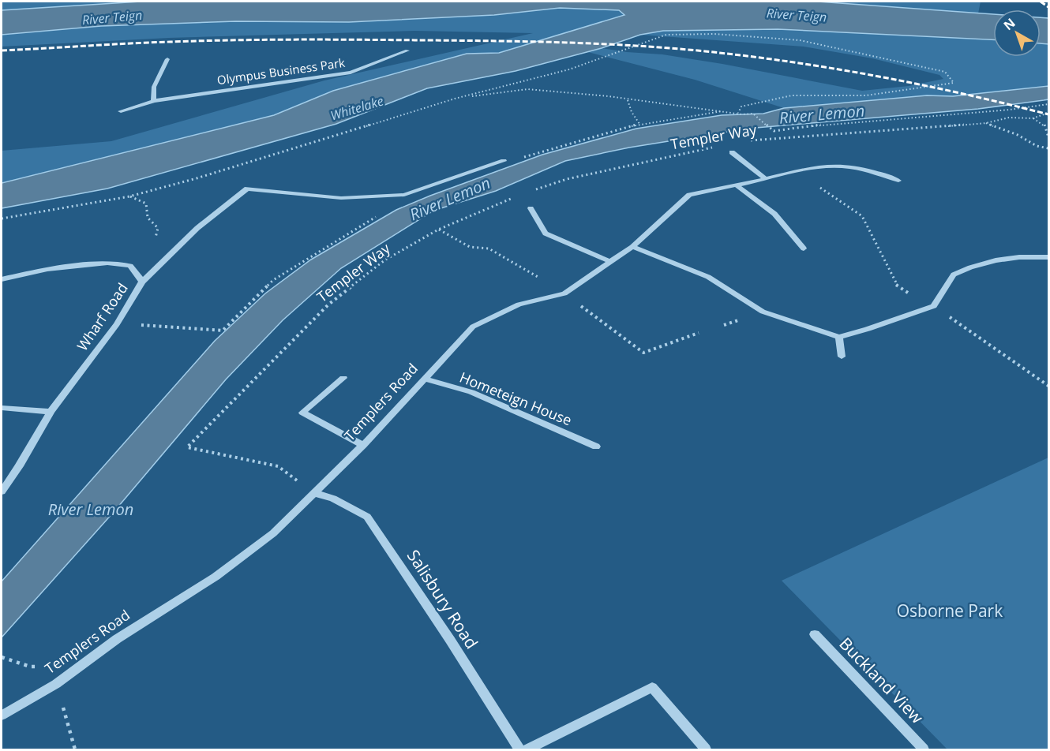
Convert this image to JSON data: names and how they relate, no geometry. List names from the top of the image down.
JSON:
{
  "streets": {
    "street": [
      "Olympus Business Park",
      "Wharf Road",
      "Hometeign House",
      "Templers Road",
      "Salisbury Road",
      "Buckland View"
    ],
    "path": ["Templer Way"]
  },
  "crossings": [
    ["Templer Way", "Templers Road"],
    ["Templer Way", "Salisbury Road"],
    ["Hometeign House", "Templers Road"],
    ["Templers Road", "Salisbury Road"]
  ],
  "water": ["River Teign", "Whitelake", "River Lemon"],
  "parks": ["Osborne Park"],
  "north": "top left"
}
